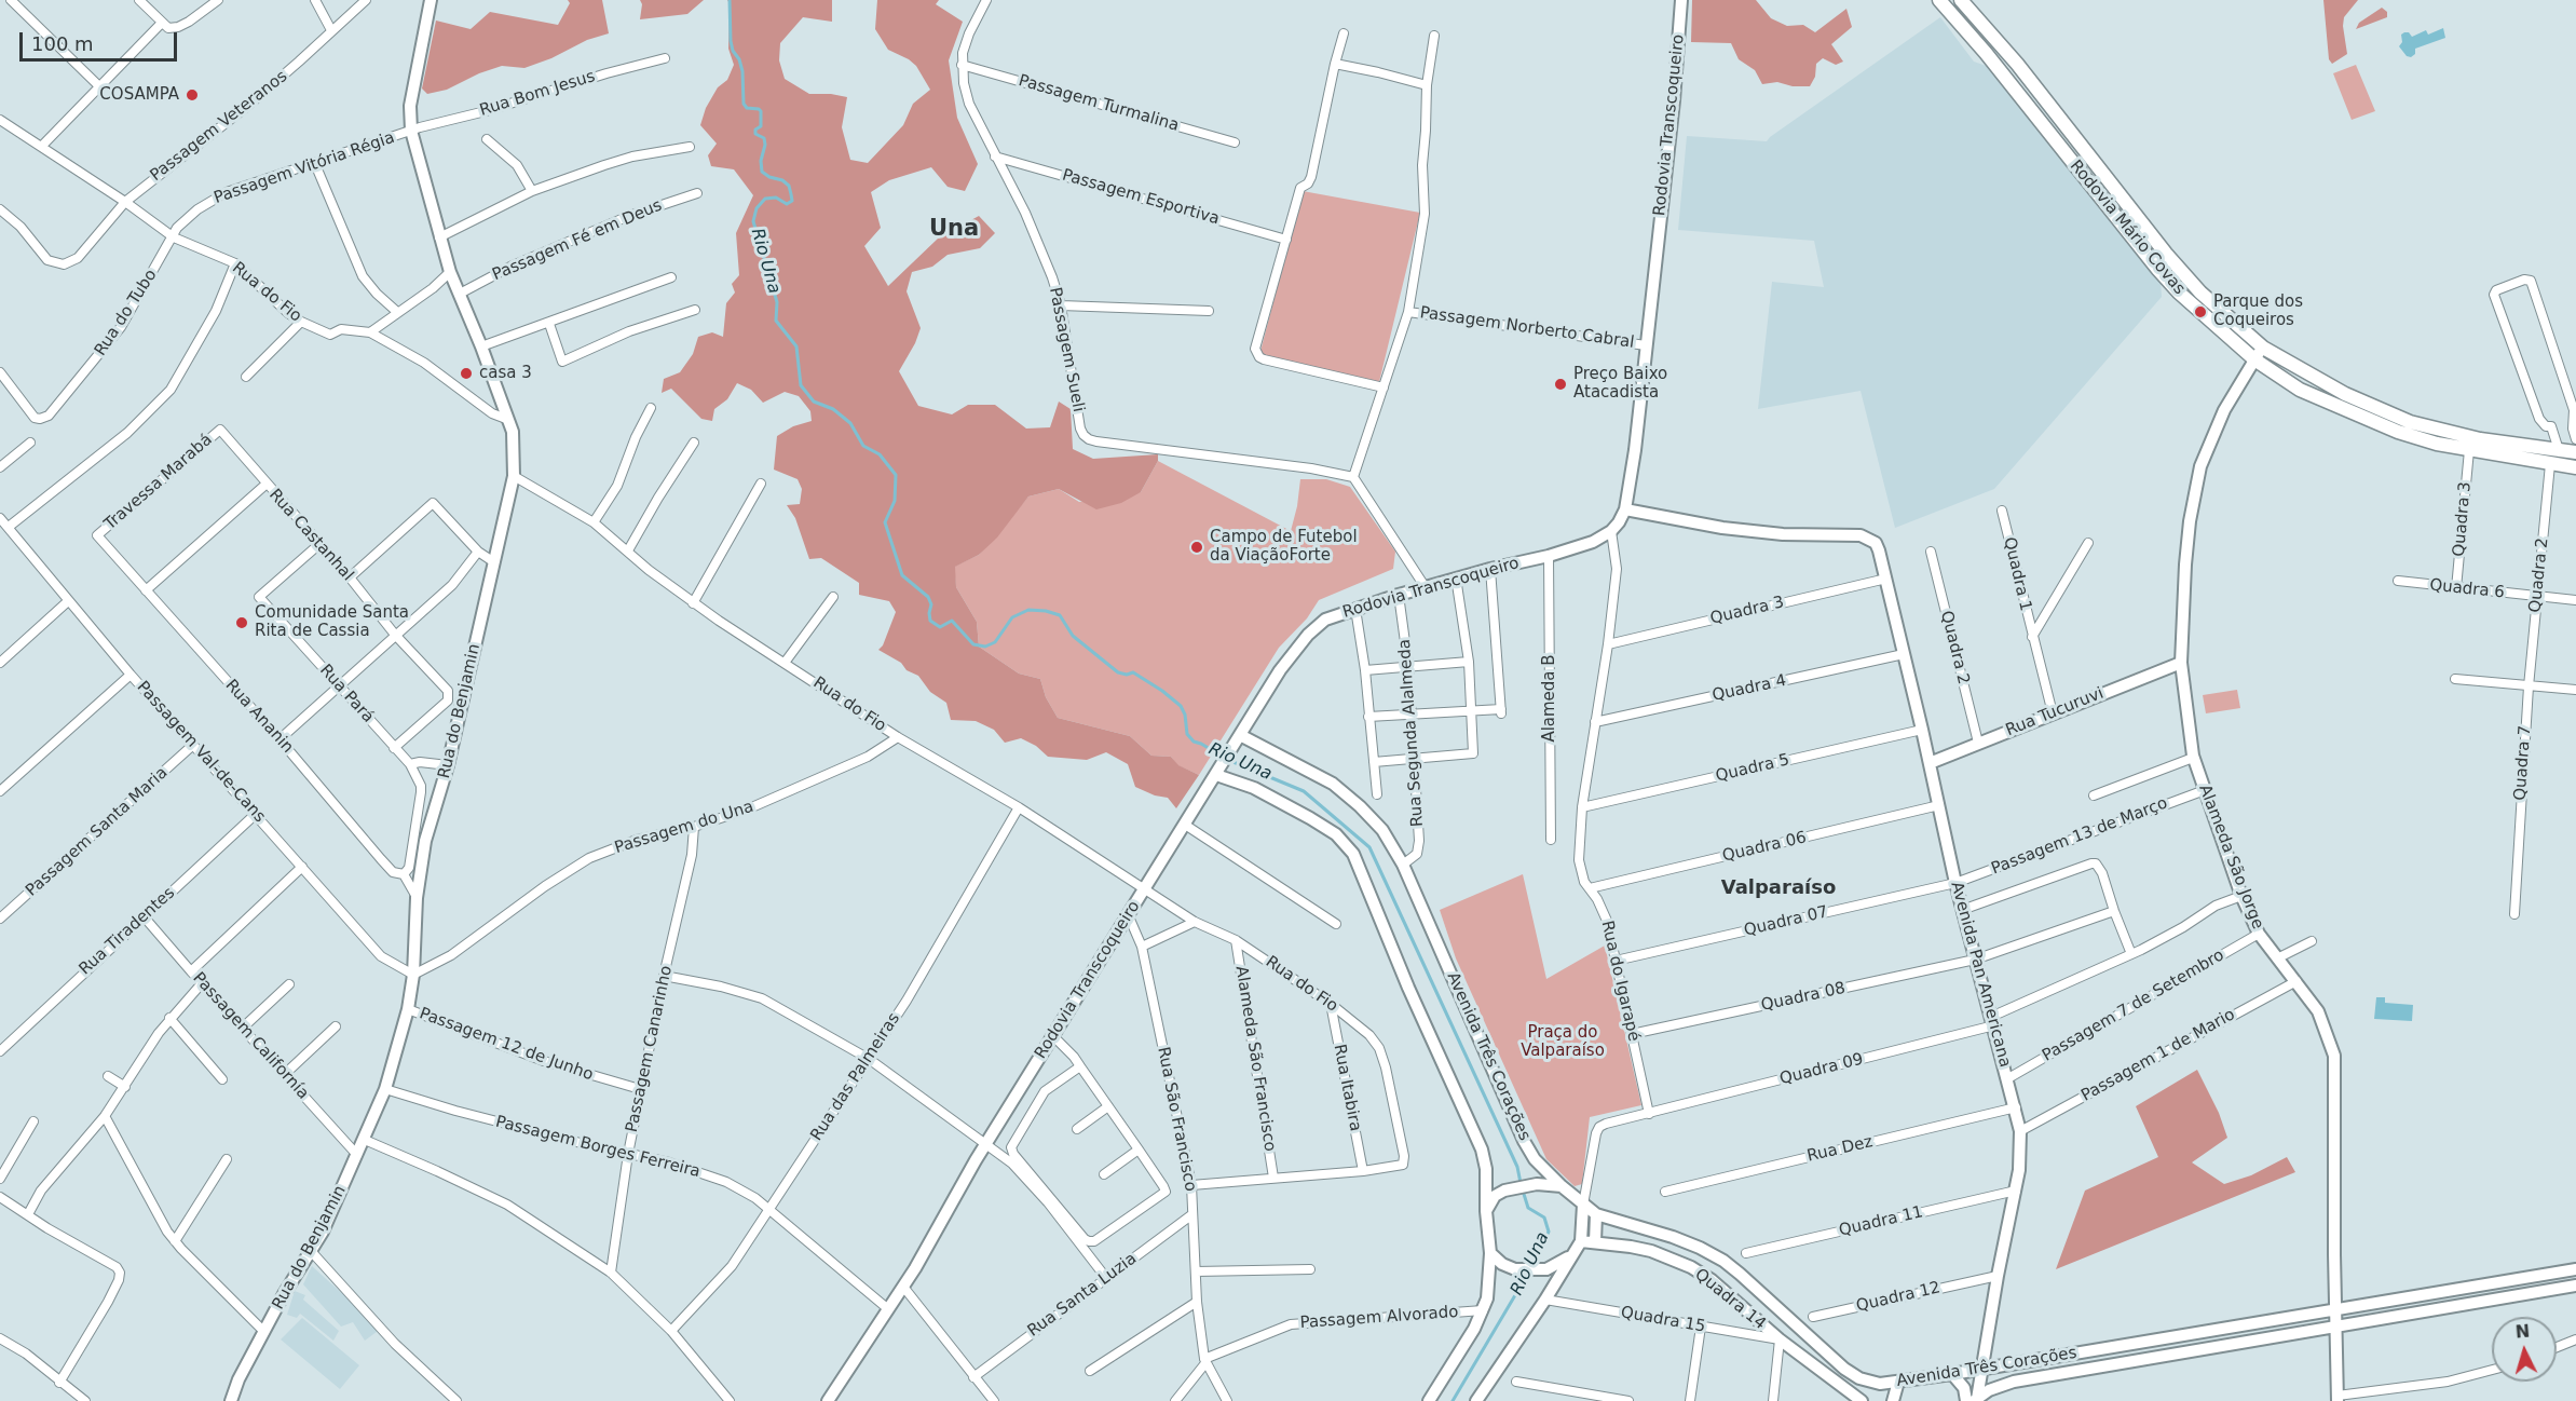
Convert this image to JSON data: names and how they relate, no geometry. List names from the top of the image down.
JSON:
{
  "streets": {
    "main road": ["Rodovia Mário Covas"],
    "street": [
      "Rua Bom Jesus",
      "Passagem Turmalina",
      "Rodovia Transcoqueiro",
      "Passagem Veteranos",
      "Passagem Vitória Régia",
      "Passagem Esportiva",
      "Passagem Fé em Deus",
      "Rua do Fio",
      "Rua do Tubo",
      "Passagem Norberto Cabral",
      "Passagem Sueli",
      "Travessa Marabá",
      "Quadra 3",
      "Rua Castanhal",
      "Quadra 1",
      "Quadra 2",
      "Quadra 6",
      "Quadra 4",
      "Rua Pará",
      "Alameda B",
      "Rua do Benjamin",
      "Rua Tucuruvi",
      "Rua Ananin",
      "Rua Segunda Alalmeda",
      "Passagem Val-de-Cans",
      "Quadra 7",
      "Quadra 5",
      "Passagem do Una",
      "Passagem Santa Maria",
      "Passagem 13 de Março",
      "Quadra 06",
      "Alameda São Jorge",
      "Quadra 07",
      "Rua Tiradentes",
      "Avenida Pan Americana",
      "Rua do Igarapé",
      "Quadra 08",
      "Passagem 7 de Setembro",
      "Passagem Californía",
      "Passagem 12 de Junho",
      "Passagem Canarinho",
      "Passagem 1 de Mario",
      "Avenida Três Corações",
      "Alameda São Francisco",
      "Quadra 09",
      "Rua das Palmeiras",
      "Rua Itabira",
      "Rua São Francisco",
      "Passagem Borges Ferreira",
      "Rua Dez",
      "Quadra 11",
      "Rua Santa Luzia",
      "Quadra 12",
      "Quadra 14",
      "Passagem Alvorado",
      "Quadra 15"
    ]
  },
  "crossings": [
    ["Rua Bom Jesus", "Passagem Vitória Régia"],
    ["Rua Bom Jesus", "Rua do Benjamin"],
    ["Passagem Turmalina", "Passagem Sueli"],
    ["Rodovia Transcoqueiro", "Rua do Fio"],
    ["Rodovia Transcoqueiro", "Passagem Norberto Cabral"],
    ["Rodovia Transcoqueiro", "Alameda B"],
    ["Rodovia Transcoqueiro", "Rua Segunda Alalmeda"],
    ["Rodovia Transcoqueiro", "Avenida Pan Americana"],
    ["Rodovia Transcoqueiro", "Rua do Igarapé"],
    ["Rodovia Transcoqueiro", "Avenida Três Corações"],
    ["Rodovia Transcoqueiro", "Rua São Francisco"],
    ["Rodovia Transcoqueiro", "Passagem Borges Ferreira"],
    ["Passagem Veteranos", "Rua do Fio"],
    ["Passagem Vitória Régia", "Rua do Fio"],
    ["Passagem Vitória Régia", "Rua do Tubo"],
    ["Passagem Vitória Régia", "Rua do Benjamin"],
    ["Passagem Esportiva", "Passagem Sueli"],
    ["Rodovia Mário Covas", "Quadra 3"],
    ["Rodovia Mário Covas", "Quadra 2"],
    ["Rodovia Mário Covas", "Alameda São Jorge"],
    ["Passagem Fé em Deus", "Rua do Benjamin"],
    ["Rua do Fio", "Rua do Tubo"],
    ["Rua do Fio", "Rua do Benjamin"],
    ["Rua do Fio", "Passagem do Una"],
    ["Rua do Fio", "Alameda São Francisco"],
    ["Rua do Fio", "Rua das Palmeiras"],
    ["Rua do Fio", "Rua Itabira"],
    ["Travessa Marabá", "Rua Castanhal"],
    ["Travessa Marabá", "Rua Ananin"],
    ["Quadra 3", "Quadra 6"],
    ["Quadra 3", "Avenida Pan Americana"],
    ["Quadra 3", "Rua do Igarapé"],
    ["Rua Castanhal", "Rua Pará"],
    ["Quadra 1", "Rua Tucuruvi"],
    ["Quadra 2", "Quadra 6"],
    ["Quadra 2", "Rua Tucuruvi"],
    ["Quadra 2", "Quadra 7"],
    ["Quadra 4", "Avenida Pan Americana"],
    ["Quadra 4", "Rua do Igarapé"],
    ["Rua do Benjamin", "Rua Ananin"],
    ["Rua do Benjamin", "Passagem Val-de-Cans"],
    ["Rua do Benjamin", "Passagem do Una"],
    ["Rua do Benjamin", "Passagem Californía"],
    ["Rua do Benjamin", "Passagem 12 de Junho"],
    ["Rua do Benjamin", "Passagem Borges Ferreira"],
    ["Rua Tucuruvi", "Alameda São Jorge"],
    ["Rua Tucuruvi", "Avenida Pan Americana"],
    ["Rua Segunda Alalmeda", "Avenida Três Corações"],
    ["Passagem Val-de-Cans", "Passagem do Una"],
    ["Passagem Val-de-Cans", "Passagem Santa Maria"],
    ["Passagem Val-de-Cans", "Rua Tiradentes"],
    ["Quadra 5", "Avenida Pan Americana"],
    ["Quadra 5", "Rua do Igarapé"],
    ["Passagem do Una", "Passagem Canarinho"],
    ["Passagem 13 de Março", "Alameda São Jorge"],
    ["Passagem 13 de Março", "Quadra 07"],
    ["Passagem 13 de Março", "Avenida Pan Americana"],
    ["Quadra 06", "Avenida Pan Americana"],
    ["Quadra 06", "Rua do Igarapé"],
    ["Alameda São Jorge", "Passagem 7 de Setembro"],
    ["Alameda São Jorge", "Passagem 1 de Mario"],
    ["Alameda São Jorge", "Avenida Três Corações"],
    ["Alameda São Jorge", "Quadra 09"],
    ["Quadra 07", "Avenida Pan Americana"],
    ["Quadra 07", "Rua do Igarapé"],
    ["Rua Tiradentes", "Passagem Californía"],
    ["Avenida Pan Americana", "Quadra 08"],
    ["Avenida Pan Americana", "Passagem 7 de Setembro"],
    ["Avenida Pan Americana", "Passagem 1 de Mario"],
    ["Avenida Pan Americana", "Avenida Três Corações"],
    ["Avenida Pan Americana", "Quadra 09"],
    ["Avenida Pan Americana", "Rua Dez"],
    ["Avenida Pan Americana", "Quadra 11"],
    ["Avenida Pan Americana", "Quadra 12"],
    ["Rua do Igarapé", "Quadra 08"],
    ["Rua do Igarapé", "Quadra 09"],
    ["Passagem 12 de Junho", "Passagem Canarinho"],
    ["Passagem Canarinho", "Passagem Borges Ferreira"],
    ["Avenida Três Corações", "Quadra 14"],
    ["Rua das Palmeiras", "Passagem Borges Ferreira"],
    ["Rua São Francisco", "Rua Santa Luzia"],
    ["Rua São Francisco", "Passagem Alvorado"],
    ["Quadra 14", "Quadra 15"]
  ],
  "districts": ["Una", "Valparaíso"],
  "water": ["Rio Una"],
  "parks": ["Praça do Valparaíso"],
  "places": [
    "COSAMPA",
    "Parque dos Coqueiros",
    "casa 3",
    "Preço Baixo Atacadista",
    "Campo de Futebol da ViaçãoForte",
    "Comunidade Santa Rita de Cassia"
  ],
  "scale_bar": "100 m",
  "north": "top"
}
